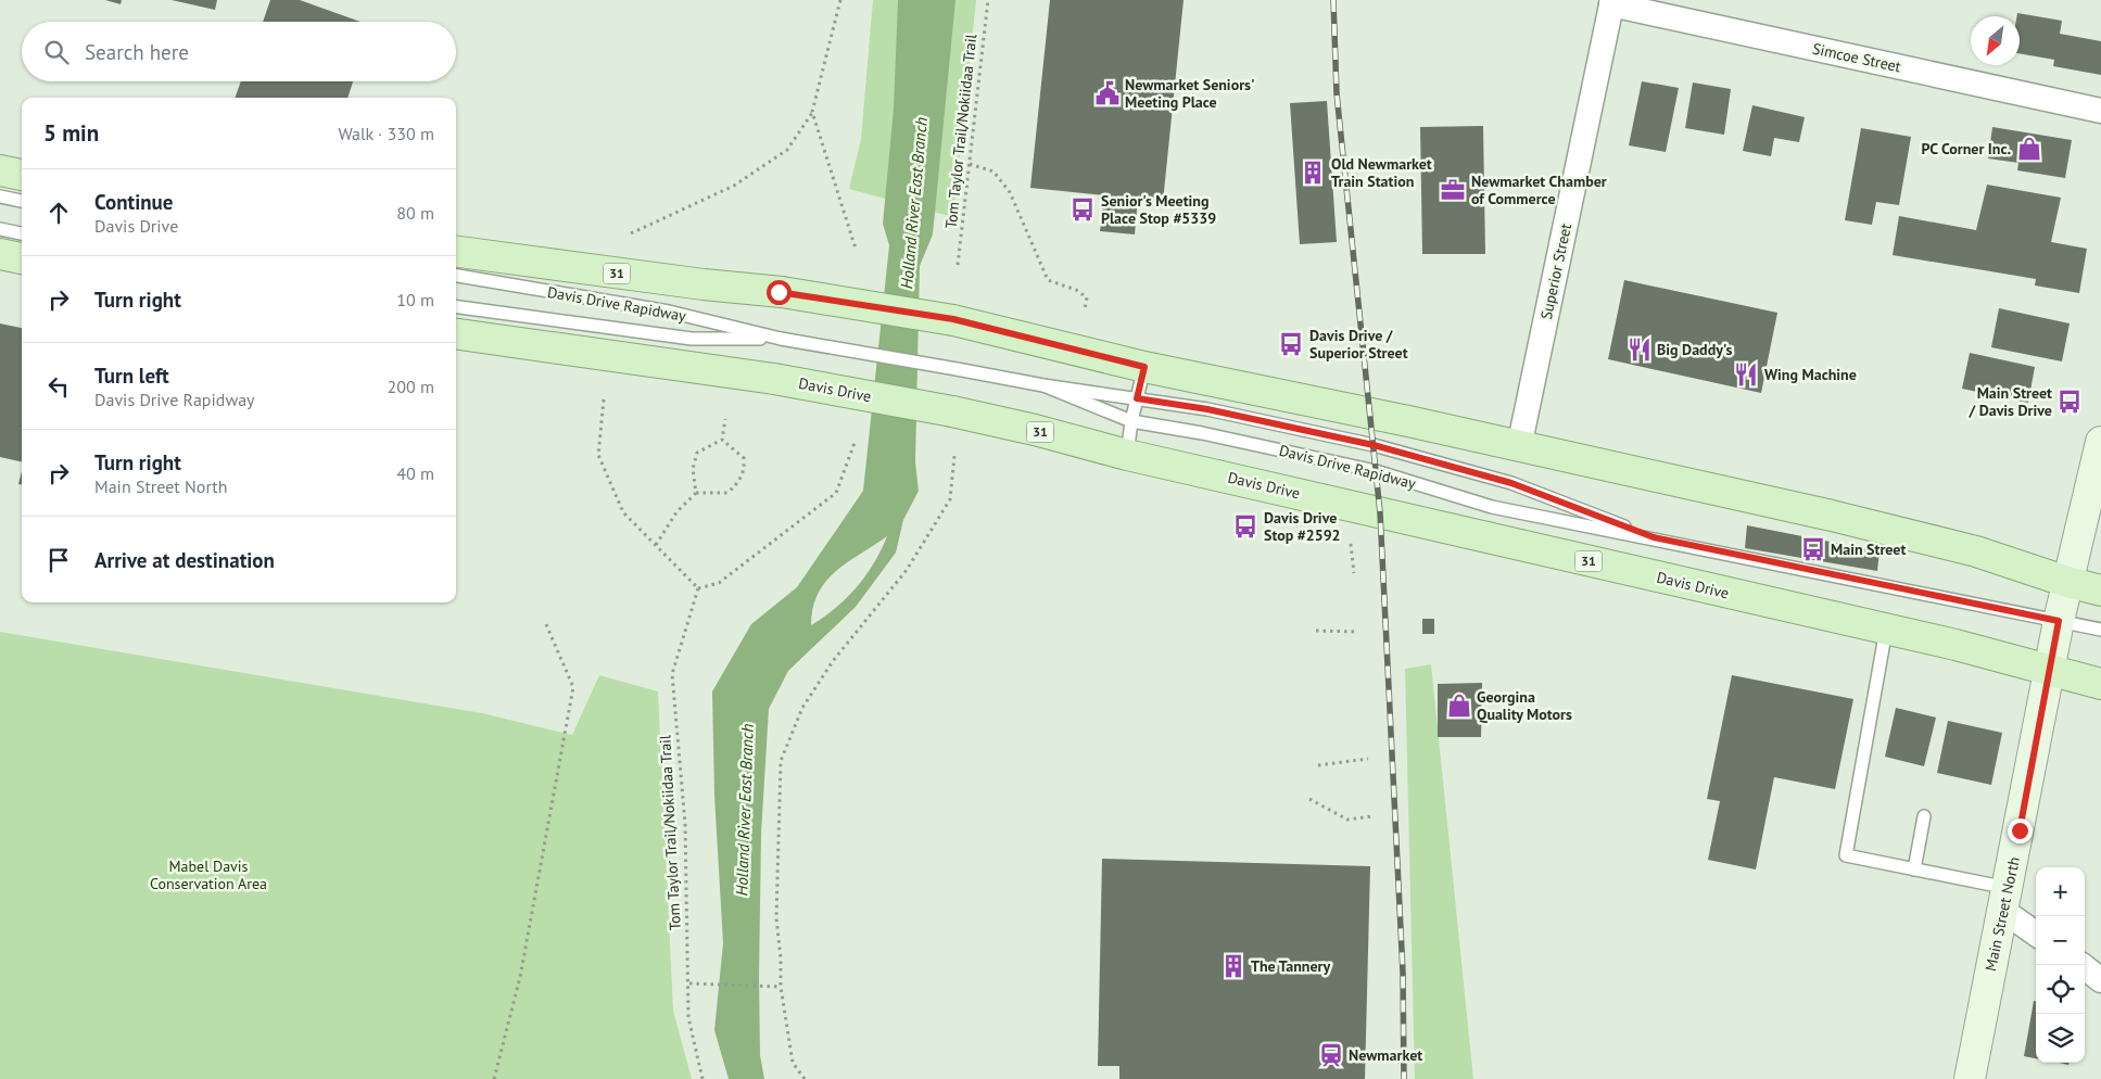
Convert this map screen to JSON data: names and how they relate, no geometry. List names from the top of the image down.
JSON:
{
  "streets": {
    "main road": ["31", "Davis Drive", "Main Street North"],
    "street": ["Simcoe Street", "Superior Street"],
    "lane": ["Davis Drive Rapidway"],
    "path": ["Tom Taylor Trail/Nokiidaa Trail"]
  },
  "crossings": [
    ["Simcoe Street", "Superior Street"],
    ["Superior Street", "31"],
    ["31", "Main Street North"],
    ["Davis Drive Rapidway", "Main Street North"],
    ["Davis Drive", "Main Street North"]
  ],
  "water": ["Holland River East Branch"],
  "parks": ["Mabel Davis Conservation Area"],
  "places": {
    "public building": ["Newmarket Seniors' Meeting Place"],
    "shop": ["PC Corner Inc.", "Georgina Quality Motors"],
    "building": ["Old Newmarket Train Station", "The Tannery"],
    "office": ["Newmarket Chamber of Commerce"],
    "bus stop": [
      "Senior's Meeting Place Stop #5339",
      "Davis Drive / Superior Street",
      "Main Street / Davis Drive",
      "Davis Drive Stop #2592",
      "Main Street"
    ],
    "restaurant": ["Big Daddy's", "Wing Machine"],
    "station": ["Newmarket"]
  },
  "north": "bottom left",
  "page": {
    "search": "Search here",
    "heading": ["5 min", "Walk · 330 m"],
    "list": [
      ["Continue", "Davis Drive", "80 m"],
      ["Turn right", "10 m"],
      ["Turn left", "Davis Drive Rapidway", "200 m"],
      ["Turn right", "Main Street North", "40 m"],
      "Arrive at destination"
    ],
    "map_buttons": ["+", "−"]
  }
}
